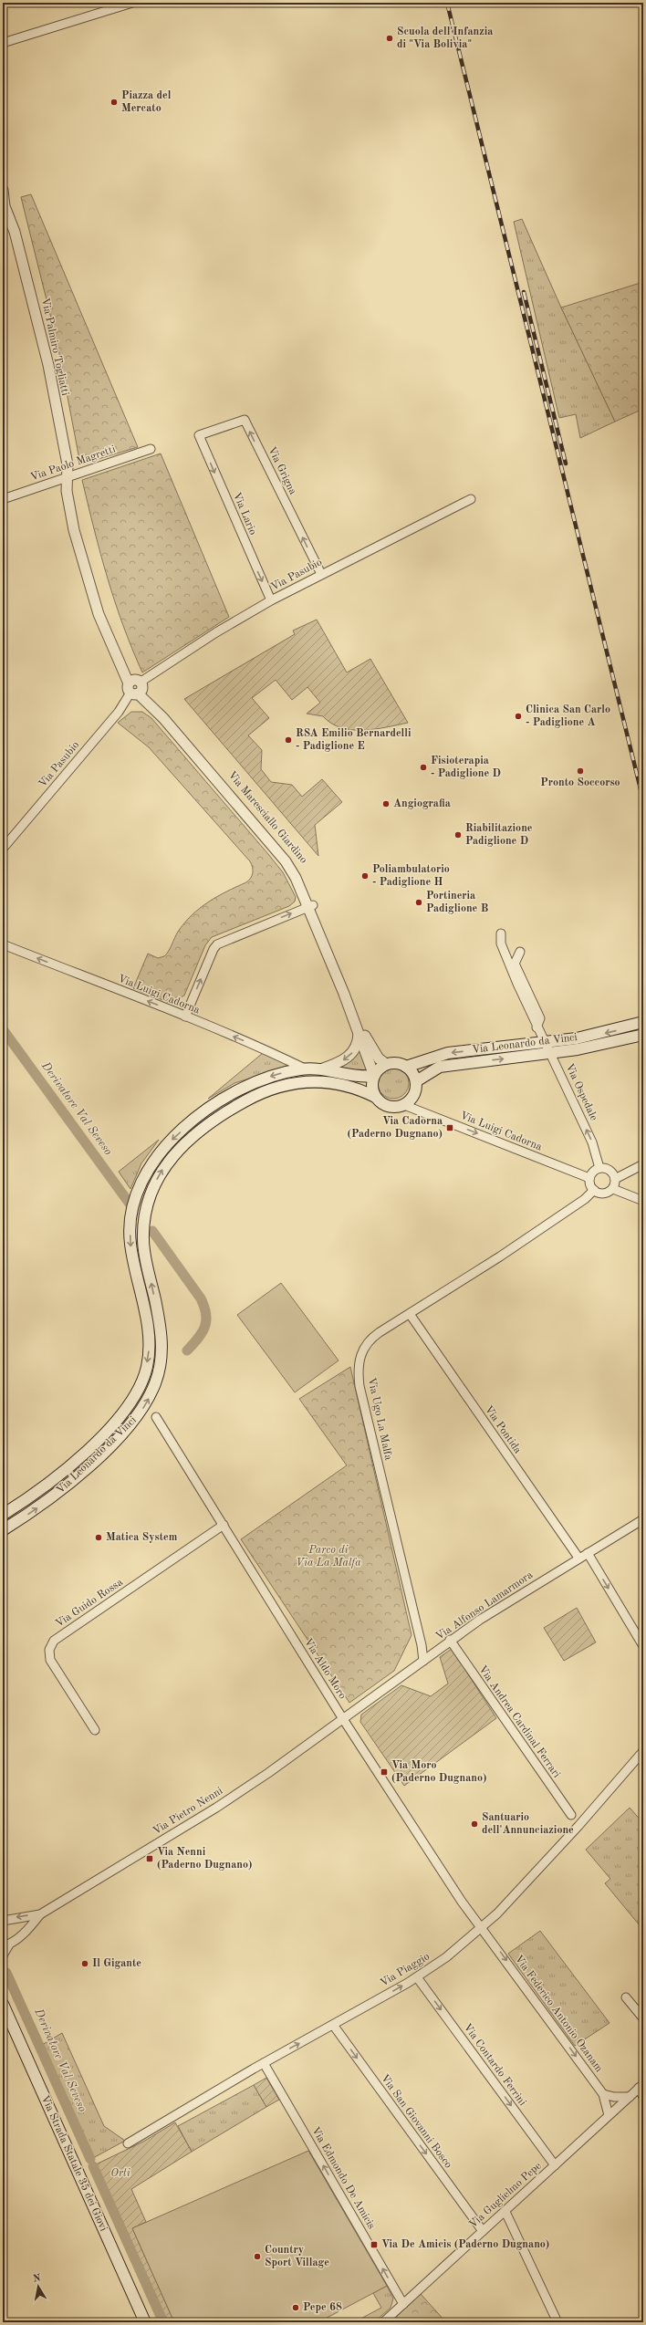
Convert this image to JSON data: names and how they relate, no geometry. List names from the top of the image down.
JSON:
{
  "streets": {
    "main road": ["Via Leonardo da Vinci", "Via Strada Statale 35 dei Giovi"],
    "street": [
      "Via Palmiro Togliatti",
      "Via Paolo Magretti",
      "Via Grigna",
      "Via Lario",
      "Via Pasubio",
      "Via Maresciallo Giardino",
      "Via Luigi Cadorna",
      "Via Ospedale",
      "Via Ugo La Malfa",
      "Via Pontida",
      "Via Guido Rossa",
      "Via Alfonso Lamarmora",
      "Via Aldo Moro",
      "Via Andrea Cardinal Ferrari",
      "Via Pietro Nenni",
      "Via Piaggio",
      "Via Federico Antonio Ozanam",
      "Via Contardo Ferrini",
      "Via San Giovanni Bosco",
      "Via Edmondo De Amicis",
      "Via Guglielmo Pepe"
    ]
  },
  "crossings": [
    ["Via Palmiro Togliatti", "Via Paolo Magretti"],
    ["Via Palmiro Togliatti", "Via Pasubio"],
    ["Via Palmiro Togliatti", "Via Maresciallo Giardino"],
    ["Via Grigna", "Via Lario"],
    ["Via Grigna", "Via Pasubio"],
    ["Via Lario", "Via Pasubio"],
    ["Via Pasubio", "Via Maresciallo Giardino"],
    ["Via Maresciallo Giardino", "Via Luigi Cadorna"],
    ["Via Maresciallo Giardino", "Via Leonardo da Vinci"],
    ["Via Luigi Cadorna", "Via Leonardo da Vinci"],
    ["Via Luigi Cadorna", "Via Ospedale"],
    ["Via Luigi Cadorna", "Via Ugo La Malfa"],
    ["Via Leonardo da Vinci", "Via Ospedale"],
    ["Via Ospedale", "Via Ugo La Malfa"],
    ["Via Ugo La Malfa", "Via Pontida"],
    ["Via Ugo La Malfa", "Via Alfonso Lamarmora"],
    ["Via Pontida", "Via Alfonso Lamarmora"],
    ["Via Guido Rossa", "Via Aldo Moro"],
    ["Via Alfonso Lamarmora", "Via Aldo Moro"],
    ["Via Alfonso Lamarmora", "Via Andrea Cardinal Ferrari"],
    ["Via Alfonso Lamarmora", "Via Pietro Nenni"],
    ["Via Aldo Moro", "Via Pietro Nenni"],
    ["Via Aldo Moro", "Via Piaggio"],
    ["Via Aldo Moro", "Via Federico Antonio Ozanam"],
    ["Via Piaggio", "Via Federico Antonio Ozanam"],
    ["Via Piaggio", "Via Contardo Ferrini"],
    ["Via Piaggio", "Via San Giovanni Bosco"],
    ["Via Piaggio", "Via Edmondo De Amicis"],
    ["Via Federico Antonio Ozanam", "Via Guglielmo Pepe"],
    ["Via Contardo Ferrini", "Via Guglielmo Pepe"],
    ["Via San Giovanni Bosco", "Via Guglielmo Pepe"],
    ["Via Edmondo De Amicis", "Via Guglielmo Pepe"]
  ],
  "one_way": [
    "Via Grigna",
    "Via Lario",
    "Via Ospedale",
    "Via Federico Antonio Ozanam",
    "Via Contardo Ferrini",
    "Via San Giovanni Bosco",
    "Via Edmondo De Amicis"
  ],
  "water": ["Derivatore Val Seveso"],
  "parks": ["Parco di Via La Malfa", "Orti"],
  "places": {
    "other": [
      "Scuola dell'Infanzia di \"Via Bolivia\"",
      "Piazza del Mercato",
      "Clinica San Carlo - Padiglione A",
      "RSA Emilio Bernardelli - Padiglione E",
      "Fisioterapia - Padiglione D",
      "Pronto Soccorso",
      "Angiografia",
      "Riabilitazione Padiglione D",
      "Poliambulatorio - Padiglione H",
      "Portineria Padiglione B",
      "Matica System",
      "Santuario dell'Annunciazione",
      "Il Gigante",
      "Country Sport Village",
      "Pepe 68"
    ],
    "transit": [
      "Via Cadorna (Paderno Dugnano)",
      "Via Moro (Paderno Dugnano)",
      "Via Nenni (Paderno Dugnano)",
      "Via De Amicis (Paderno Dugnano)"
    ]
  },
  "north": "top"
}
